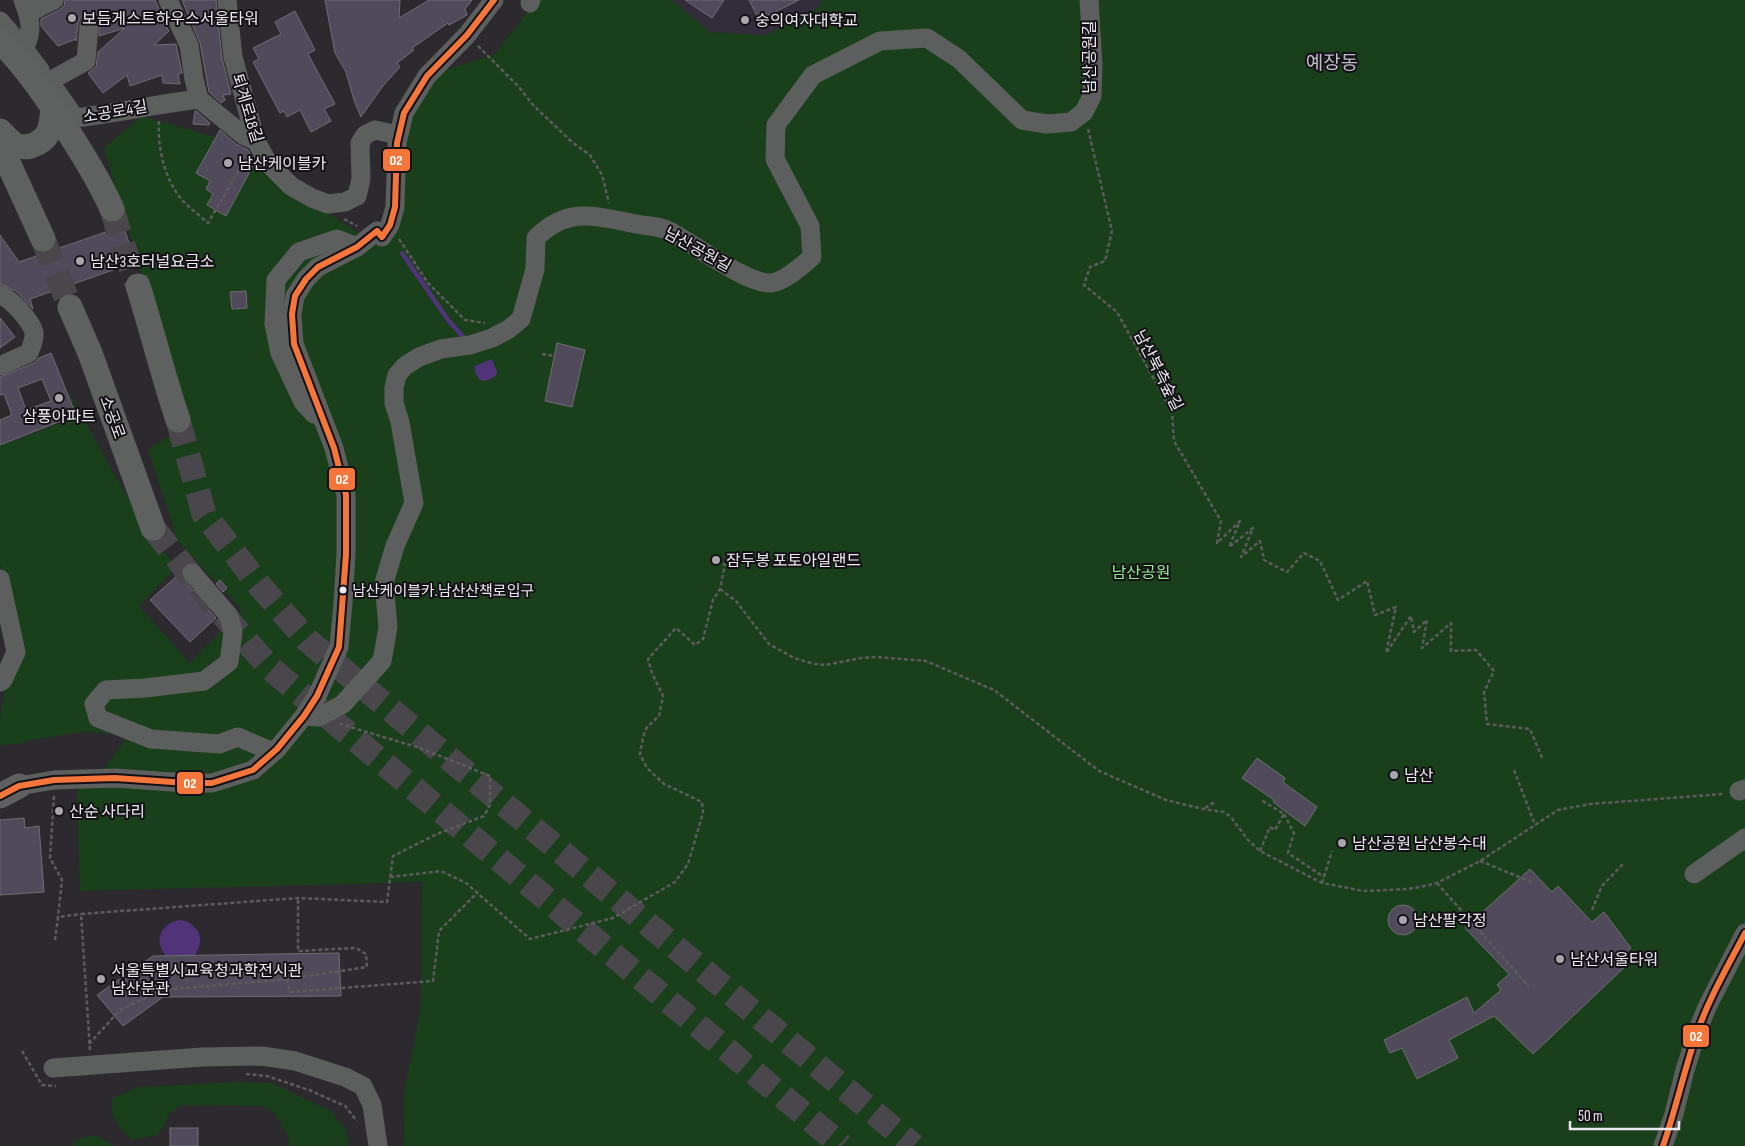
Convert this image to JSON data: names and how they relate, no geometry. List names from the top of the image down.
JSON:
{
  "streets": {
    "main road": ["소공로"],
    "street": ["남산공원길", "퇴계로18길", "소공로4길"],
    "path": ["남산북측숲길"]
  },
  "crossings": [
    ["남산공원길", "남산북측숲길"]
  ],
  "districts": ["예장동"],
  "parks": ["남산공원"],
  "places": [
    "보듬게스트하우스서울타워",
    "숭의여자대학교",
    "남산케이블카",
    "남산3호터널요금소",
    "삼풍아파트",
    "잠두봉 포토아일랜드",
    "남산케이블카.남산산책로입구",
    "남산",
    "산순 사다리",
    "남산공원 남산봉수대",
    "남산팔각정",
    "남산서울타워",
    "서울특별시교육청과학전시관 남산분관"
  ],
  "lines": ["transit line 02"],
  "scale_bar": "50 m"
}
